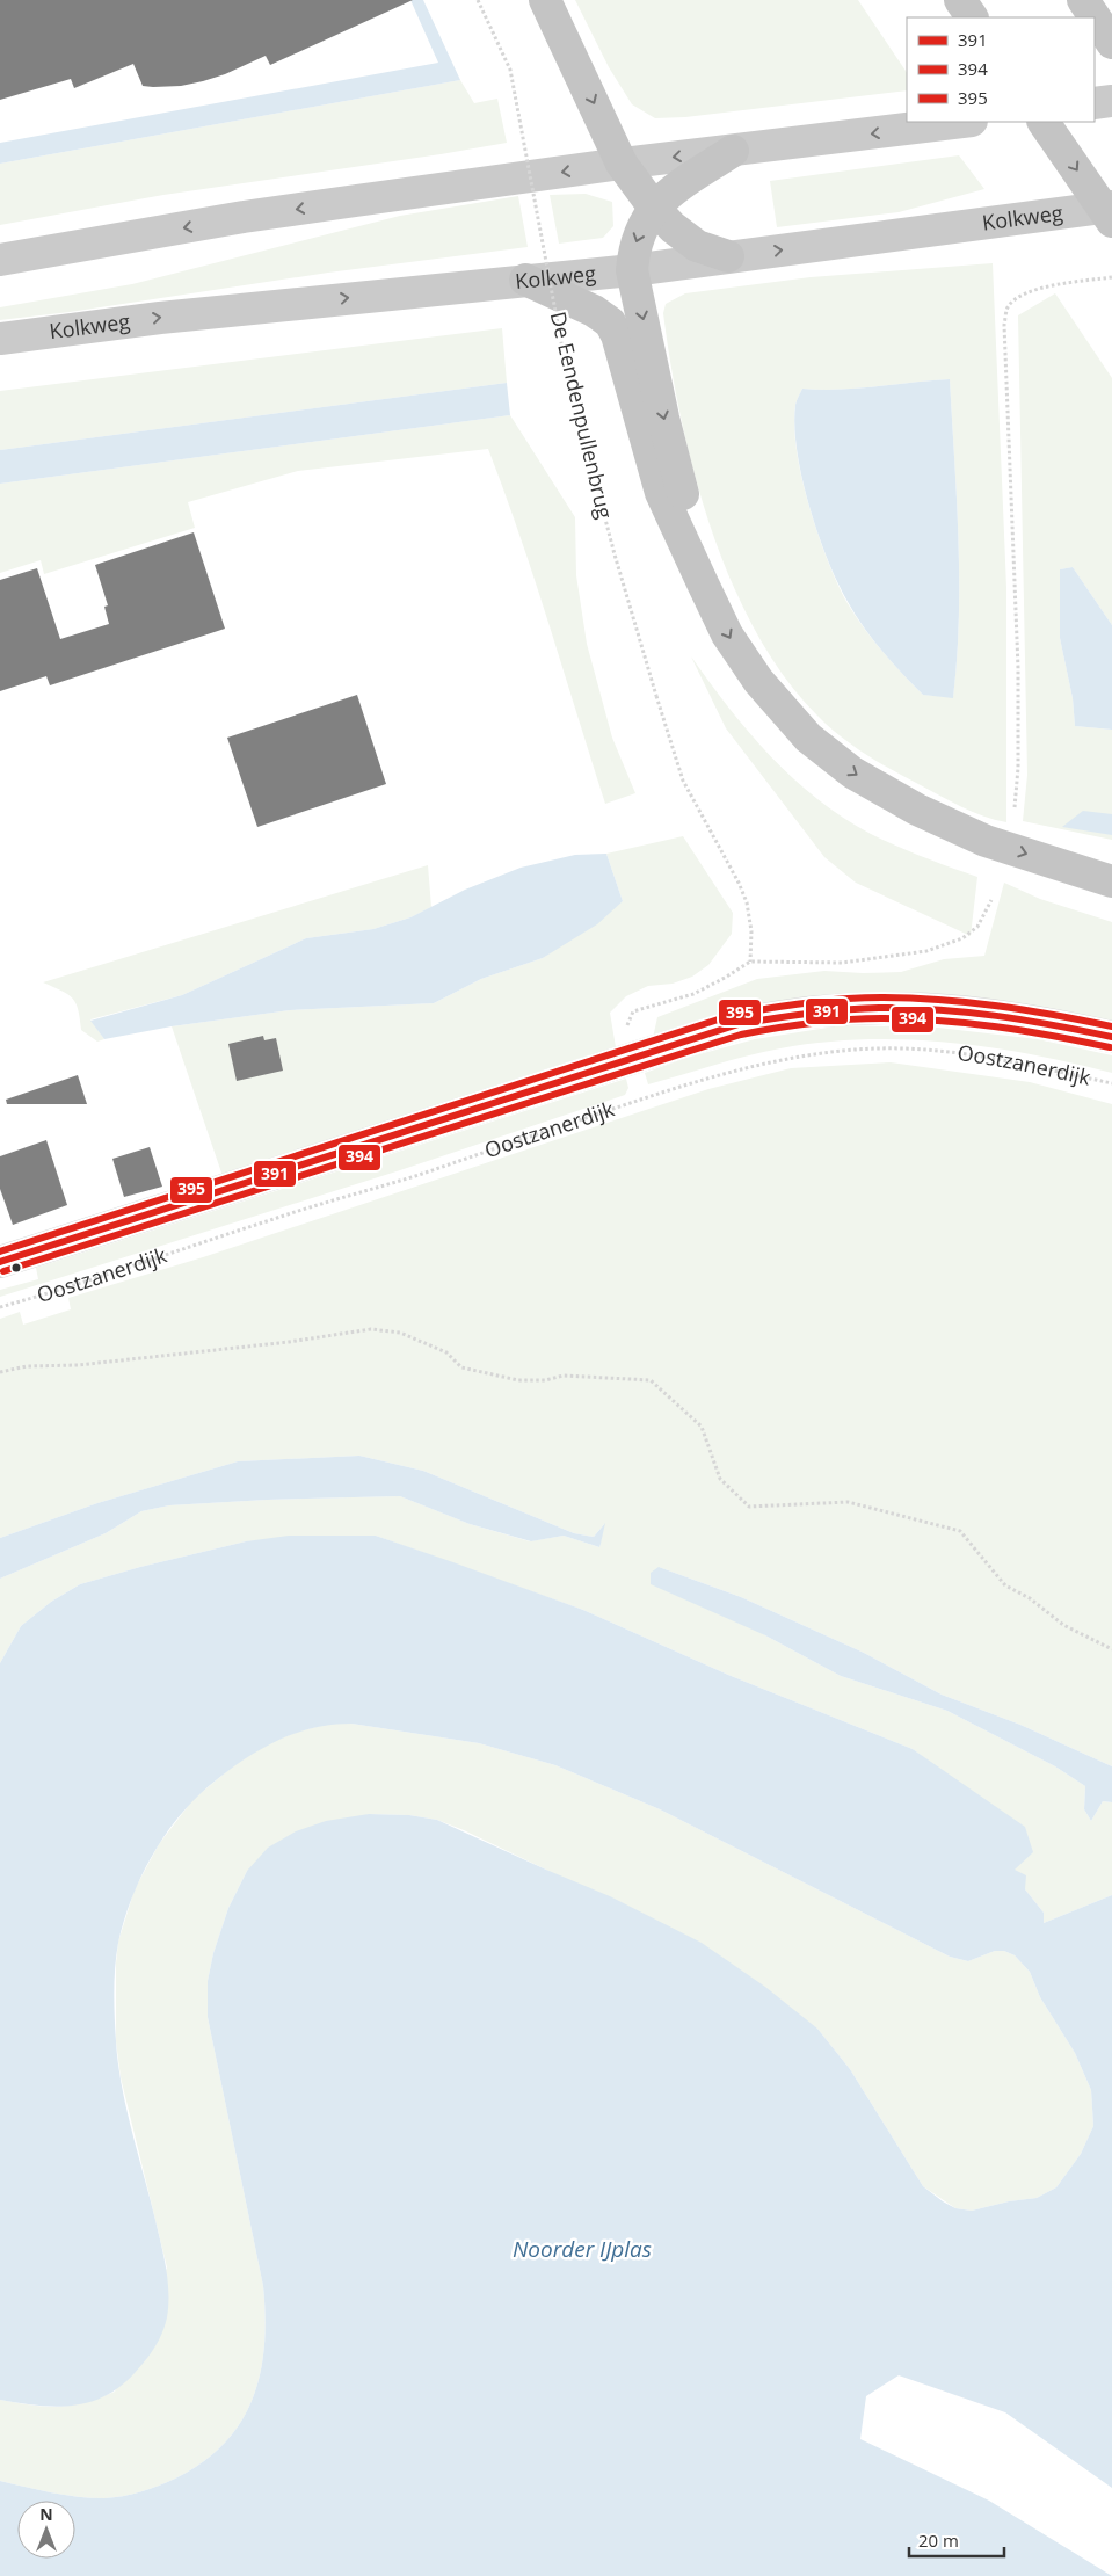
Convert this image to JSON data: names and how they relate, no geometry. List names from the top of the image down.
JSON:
{
  "streets": {
    "main road": ["Kolkweg"],
    "street": ["Oostzanerdijk"],
    "path": ["De Eendenpullenbrug"]
  },
  "water": ["Noorder IJplas"],
  "lines": ["transit line 395", "transit line 391", "transit line 394"],
  "legend": ["391", "394", "395"],
  "scale_bar": "20 m",
  "north": "top"
}
